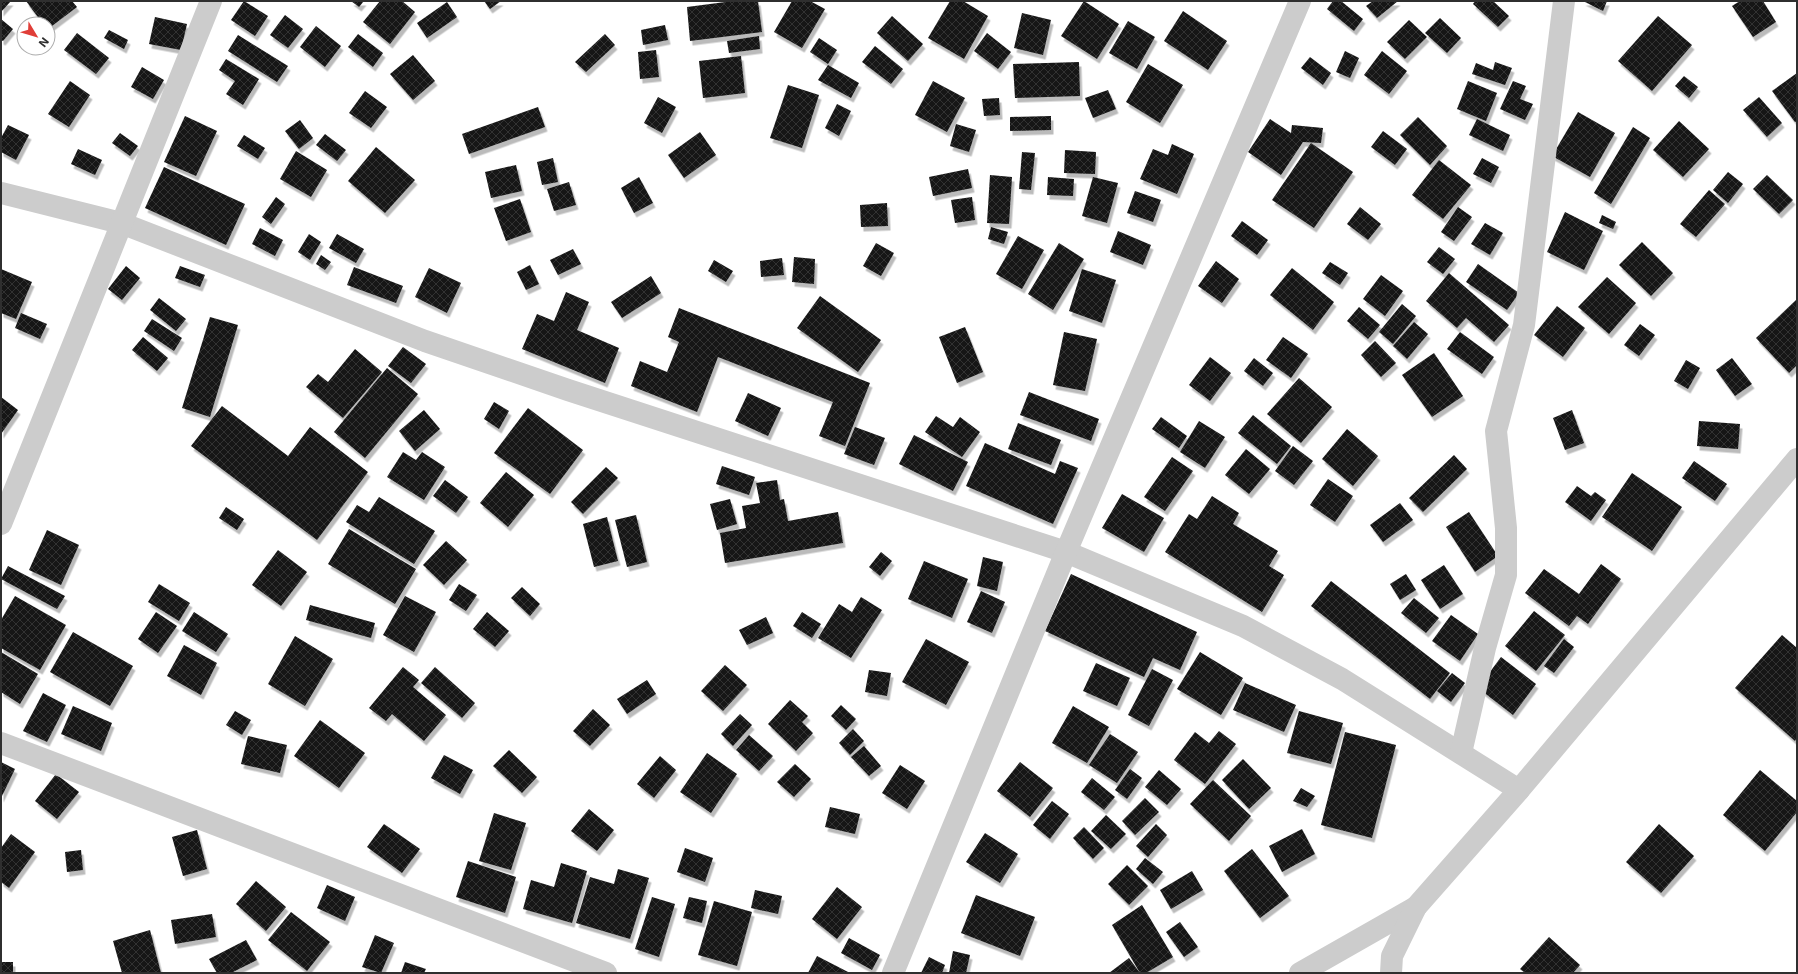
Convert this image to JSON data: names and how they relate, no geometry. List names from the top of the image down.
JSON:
{
  "north": "bottom right"
}
